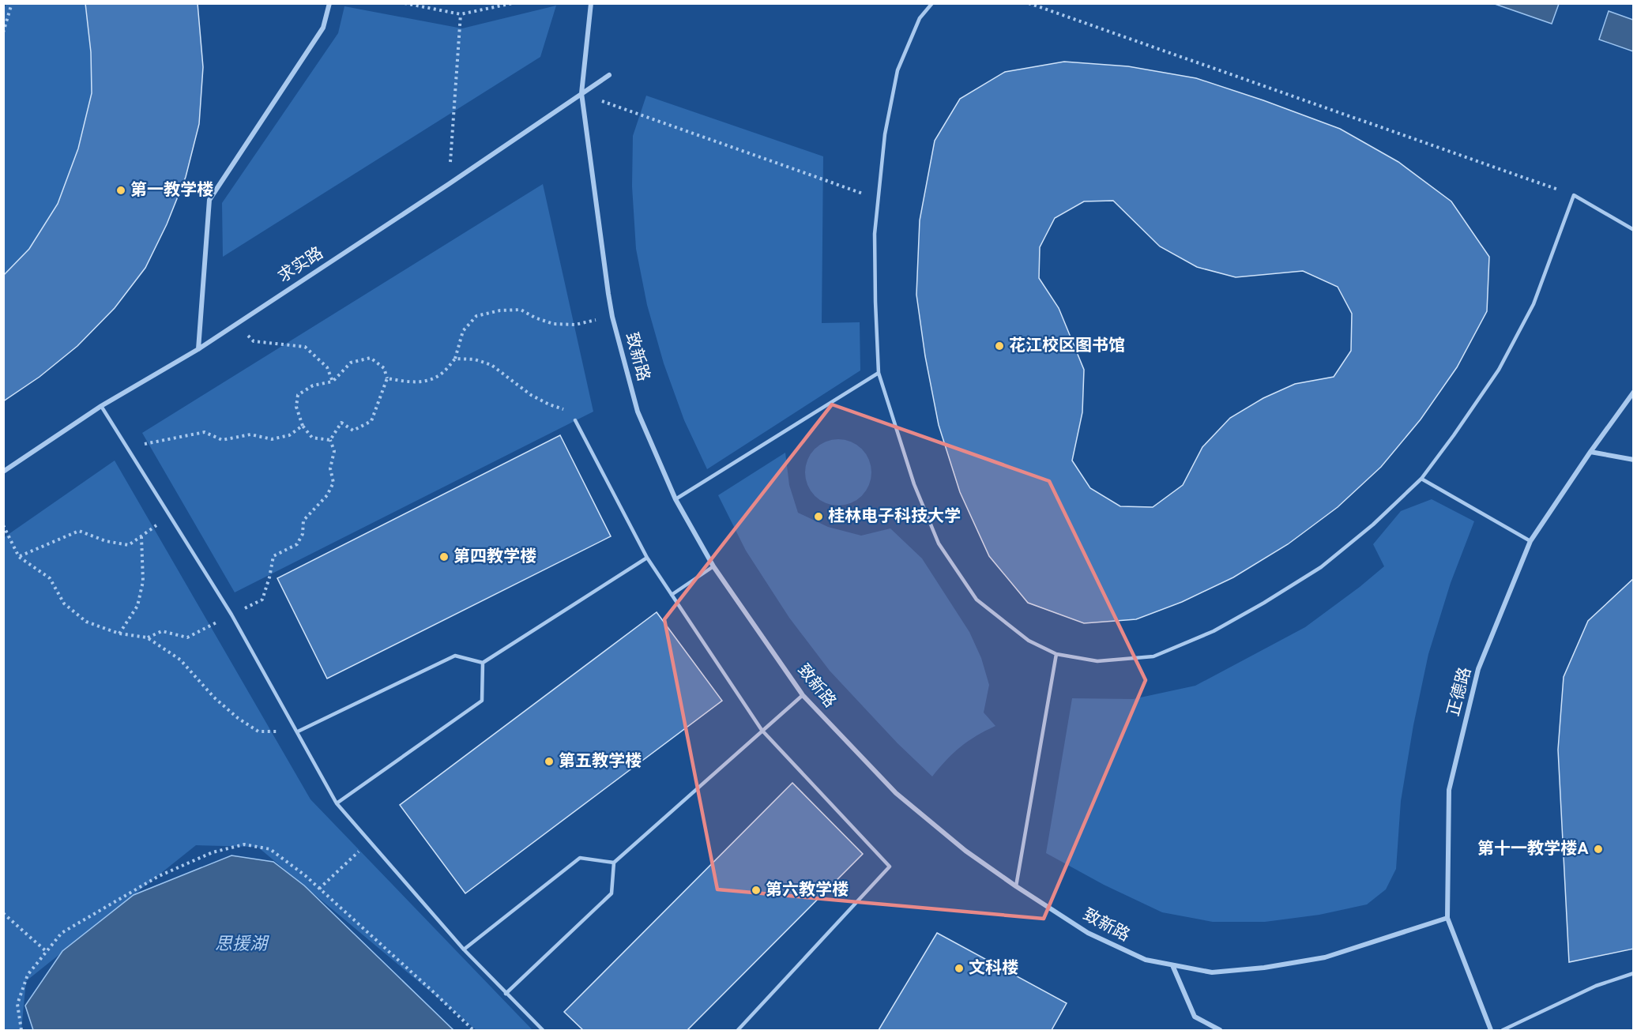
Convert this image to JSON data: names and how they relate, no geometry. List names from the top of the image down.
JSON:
{
  "streets": {
    "street": ["求实路", "致新路", "正德路"]
  },
  "crossings": [
    ["求实路", "致新路"],
    ["致新路", "正德路"]
  ],
  "water": ["思援湖"],
  "places": [
    "第一教学楼",
    "花江校区图书馆",
    "桂林电子科技大学",
    "第四教学楼",
    "第五教学楼",
    "第十一教学楼A",
    "第六教学楼",
    "文科楼"
  ]
}
